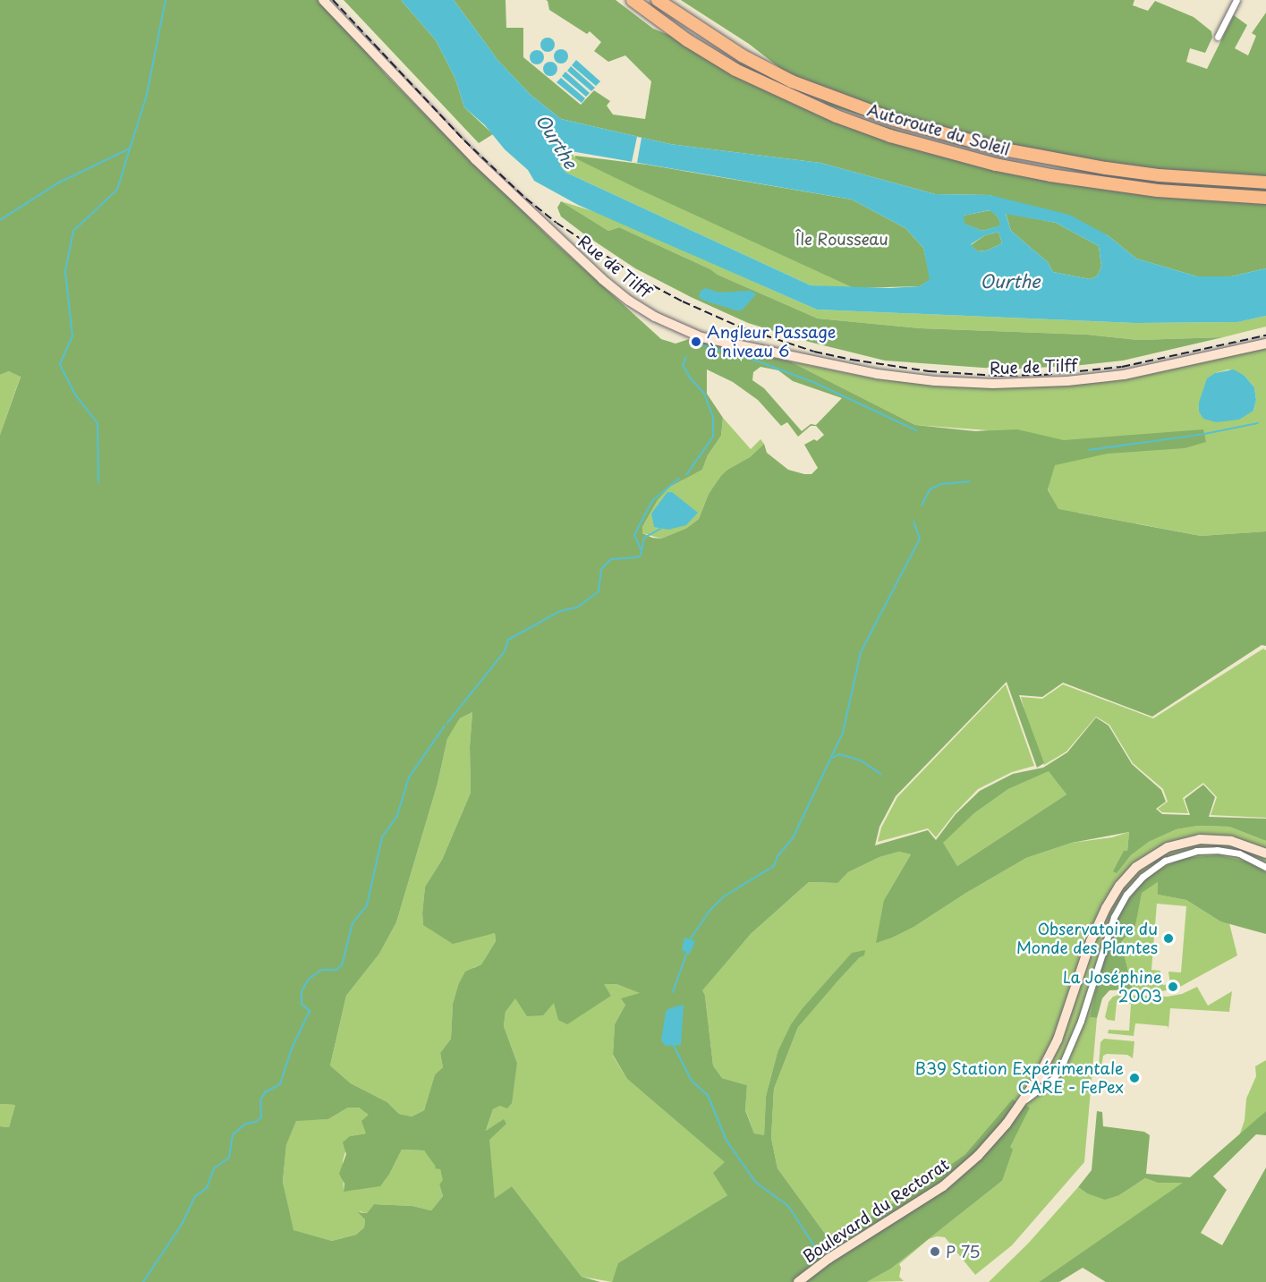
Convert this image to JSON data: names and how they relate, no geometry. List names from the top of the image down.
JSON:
{
  "streets": {
    "highway": ["Autoroute du Soleil"],
    "main road": ["Rue de Tilff", "Boulevard du Rectorat"]
  },
  "water": ["Ourthe"],
  "parks": ["Île Rousseau"],
  "places": [
    "Angleur Passage à niveau 6",
    "Observatoire du Monde des Plantes",
    "La Joséphine 2003",
    "B39 Station Expérimentale CARE - FePex",
    "P 75"
  ]
}
